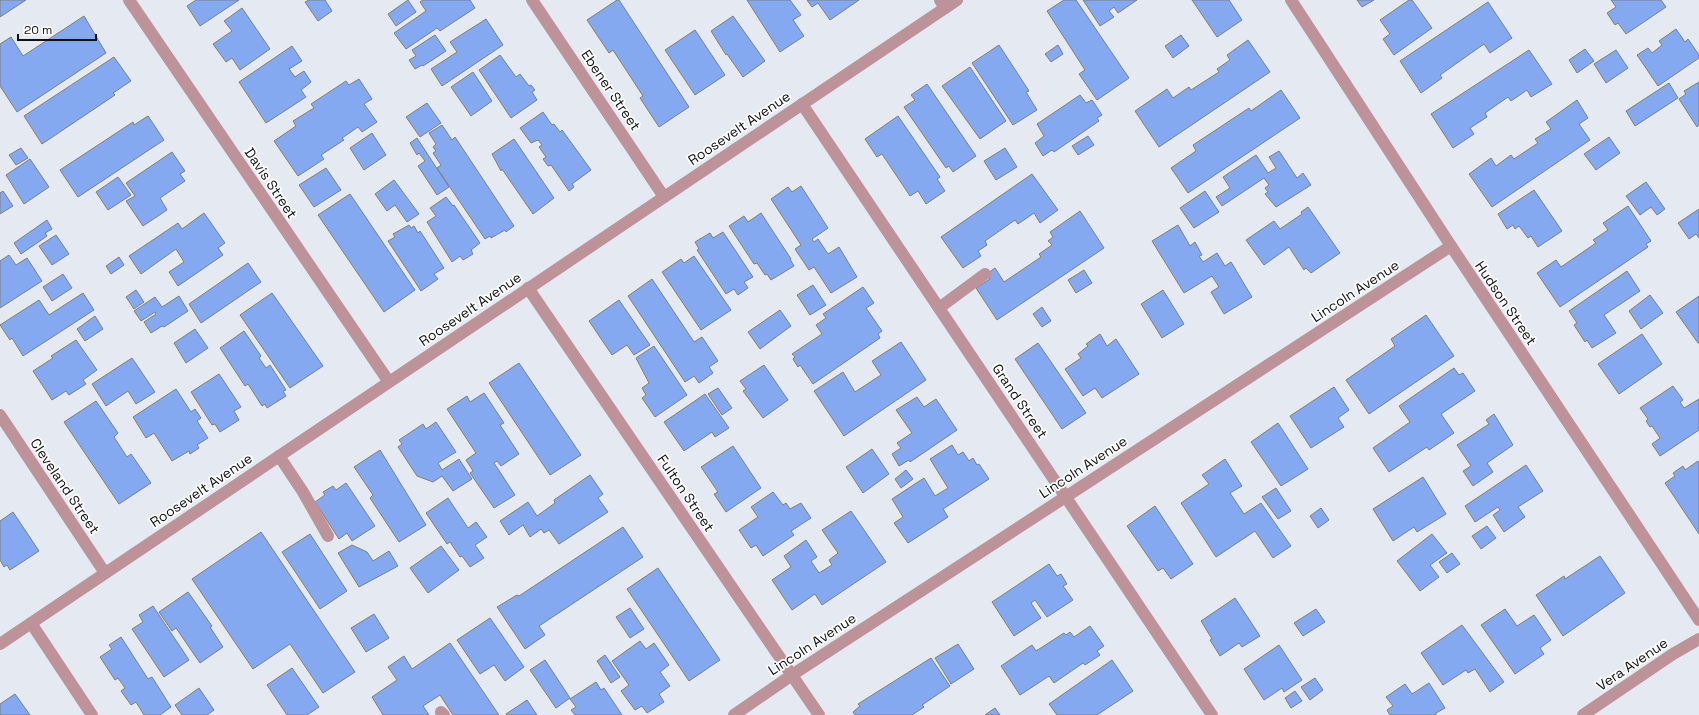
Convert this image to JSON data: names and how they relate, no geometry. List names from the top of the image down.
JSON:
{
  "streets": {
    "street": [
      "Ebener Street",
      "Roosevelt Avenue",
      "Davis Street",
      "Lincoln Avenue",
      "Hudson Street",
      "Grand Street",
      "Cleveland Street",
      "Fulton Street",
      "Vera Avenue"
    ]
  },
  "crossings": [
    ["Ebener Street", "Roosevelt Avenue"],
    ["Roosevelt Avenue", "Davis Street"],
    ["Roosevelt Avenue", "Grand Street"],
    ["Roosevelt Avenue", "Cleveland Street"],
    ["Roosevelt Avenue", "Fulton Street"],
    ["Lincoln Avenue", "Hudson Street"],
    ["Lincoln Avenue", "Grand Street"],
    ["Lincoln Avenue", "Fulton Street"]
  ],
  "scale_bar": "20 m"
}
